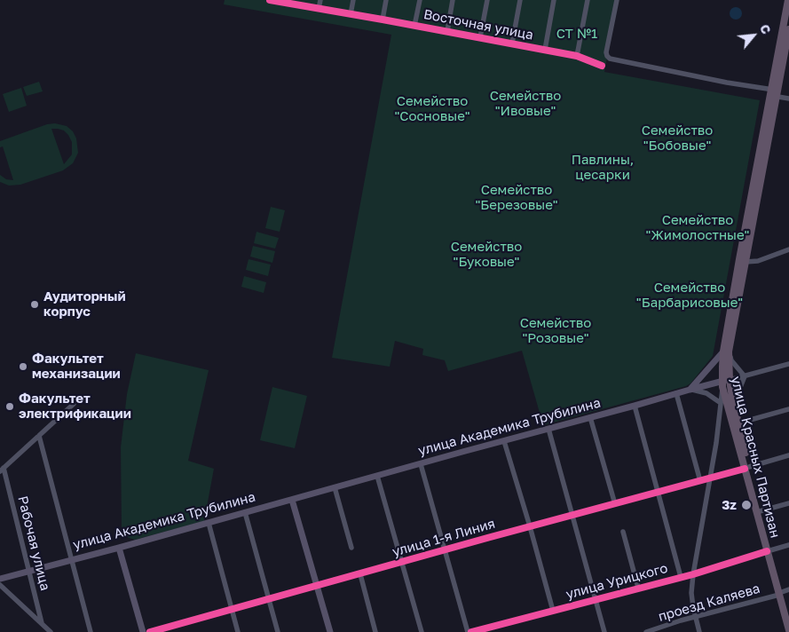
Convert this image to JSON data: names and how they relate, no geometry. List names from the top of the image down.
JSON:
{
  "streets": {
    "highway": ["улица Красных Партизан"],
    "main road": ["улица Академика Трубилина"],
    "street": [
      "Восточная улица",
      "улица 1-я Линия",
      "Рабочая улица",
      "улица Урицкого",
      "проезд Каляева"
    ]
  },
  "crossings": [
    ["улица Академика Трубилина", "улица Красных Партизан"],
    ["улица Академика Трубилина", "улица 1-я Линия"],
    ["улица Академика Трубилина", "Рабочая улица"],
    ["улица Красных Партизан", "улица 1-я Линия"],
    ["улица Красных Партизан", "улица Урицкого"],
    ["улица Красных Партизан", "проезд Каляева"],
    ["улица 1-я Линия", "улица Урицкого"]
  ],
  "parks": [
    "СТ №1",
    "Семейство \"Ивовые\"",
    "Семейство \"Сосновые\"",
    "Семейство \"Бобовые\"",
    "Павлины, цесарки",
    "Семейство \"Березовые\"",
    "Семейство \"Жимолостные\"",
    "Семейство \"Буковые\"",
    "Семейство \"Барбарисовые\"",
    "Семейство \"Розовые\""
  ],
  "places": [
    "Аудиторный корпус",
    "Факультет механизации",
    "Факультет электрификации",
    "3z"
  ],
  "north": "top right"
}
